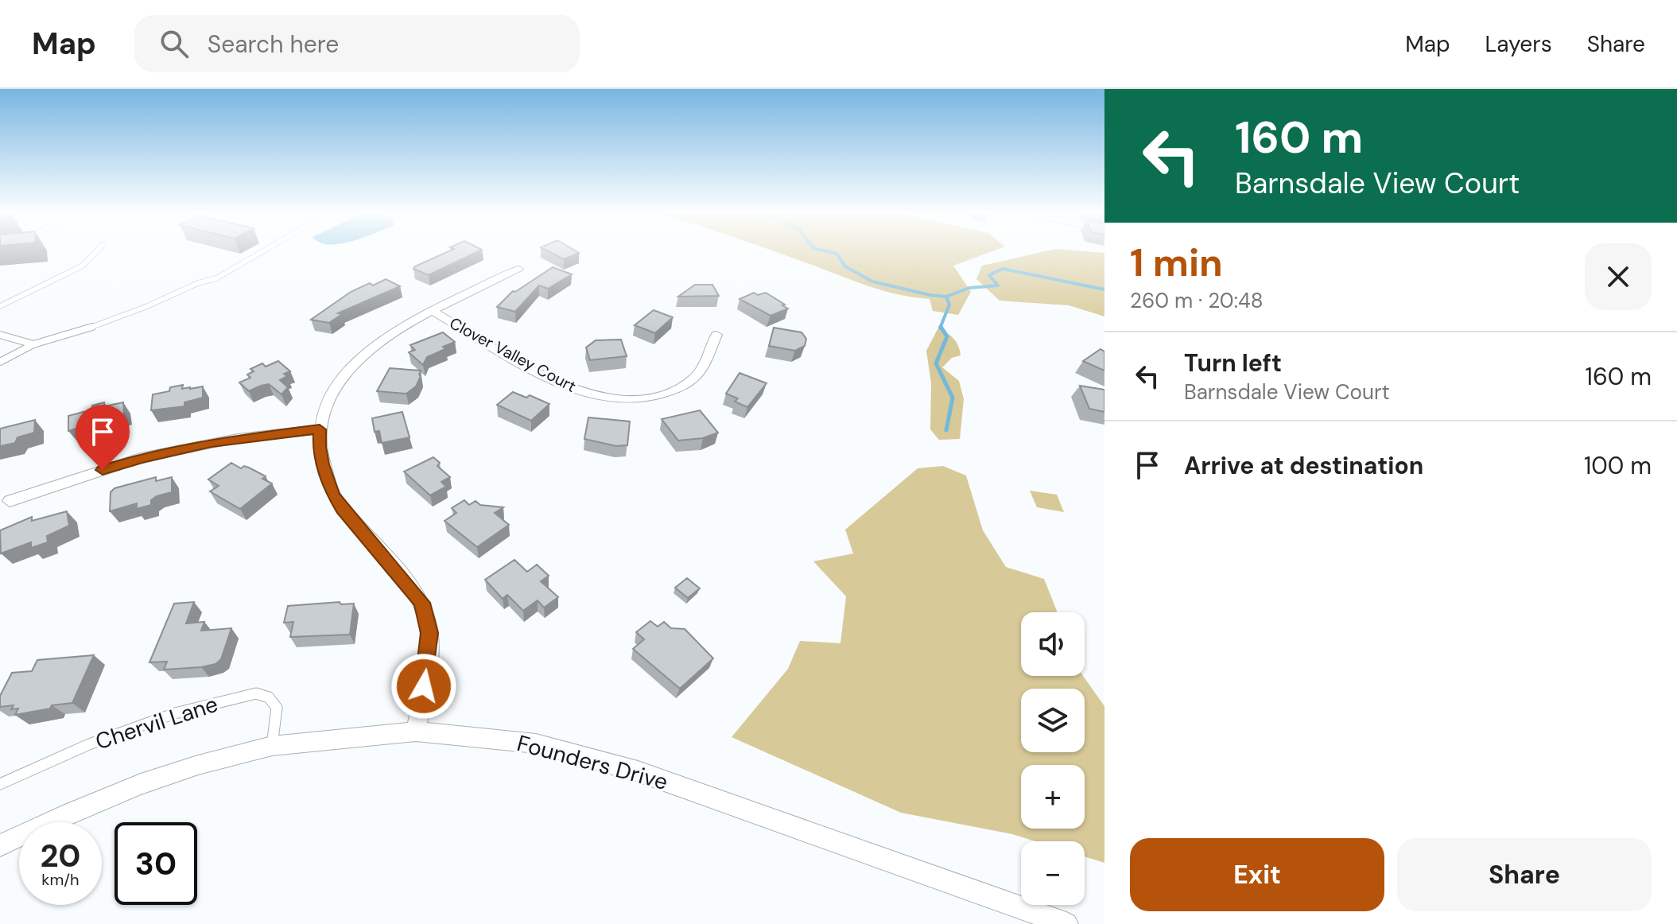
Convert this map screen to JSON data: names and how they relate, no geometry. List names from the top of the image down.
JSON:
{
  "streets": {
    "street": ["Clover Valley Court", "Founders Drive"],
    "lane": ["Chervil Lane"]
  },
  "crossings": [
    ["Chervil Lane", "Founders Drive"]
  ],
  "page": {
    "header": "Map",
    "search": "Search here",
    "nav": ["Map", "Layers", "Share"],
    "turn": ["160 m", "Barnsdale View Court"],
    "heading": ["1 min", "260 m · 20:48"],
    "list": [
      {
        "name": "Turn left",
        "note": "Barnsdale View Court",
        "value": "160 m"
      },
      {
        "name": "Arrive at destination",
        "value": "100 m"
      }
    ],
    "map_buttons": ["+", "−"],
    "speed": "20 km/h",
    "limit": "30",
    "buttons": ["Exit", "Share"]
  }
}
